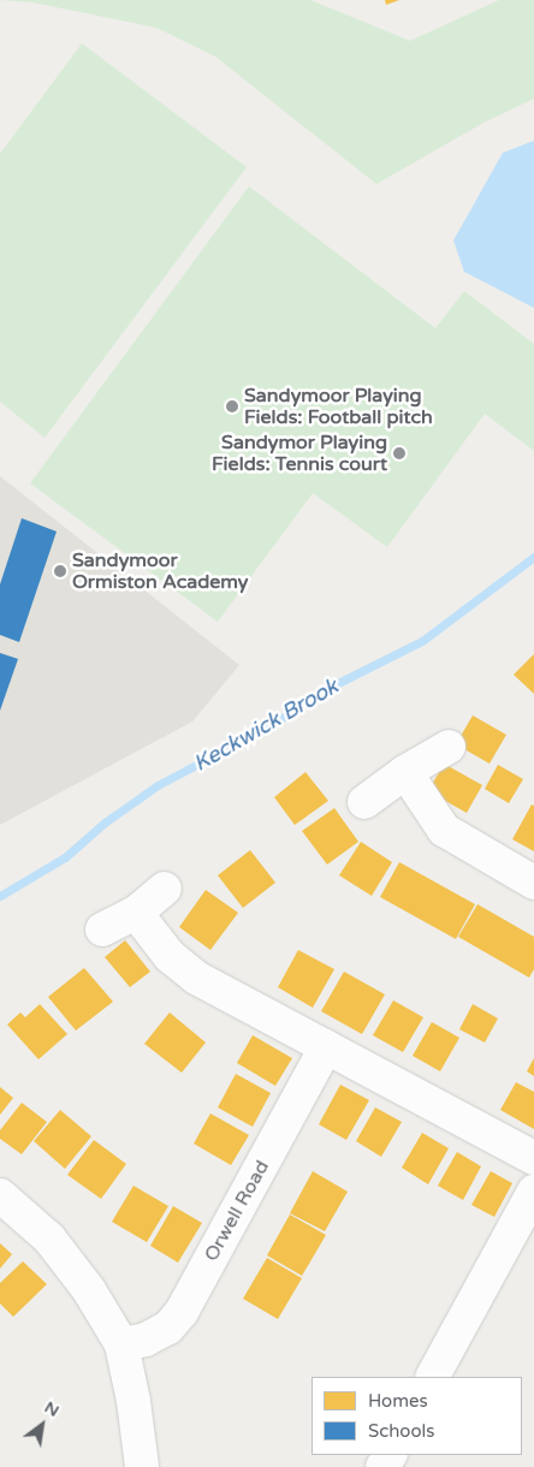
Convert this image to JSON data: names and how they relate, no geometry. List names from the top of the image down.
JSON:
{
  "streets": {
    "street": ["Orwell Road"]
  },
  "water": ["Keckwick Brook"],
  "places": ["Sandymoor Playing Fields: Football pitch", "Sandymor Playing Fields: Tennis court", "Sandymoor Ormiston Academy"],
  "legend": ["Homes", "Schools"],
  "north": "top right"
}
